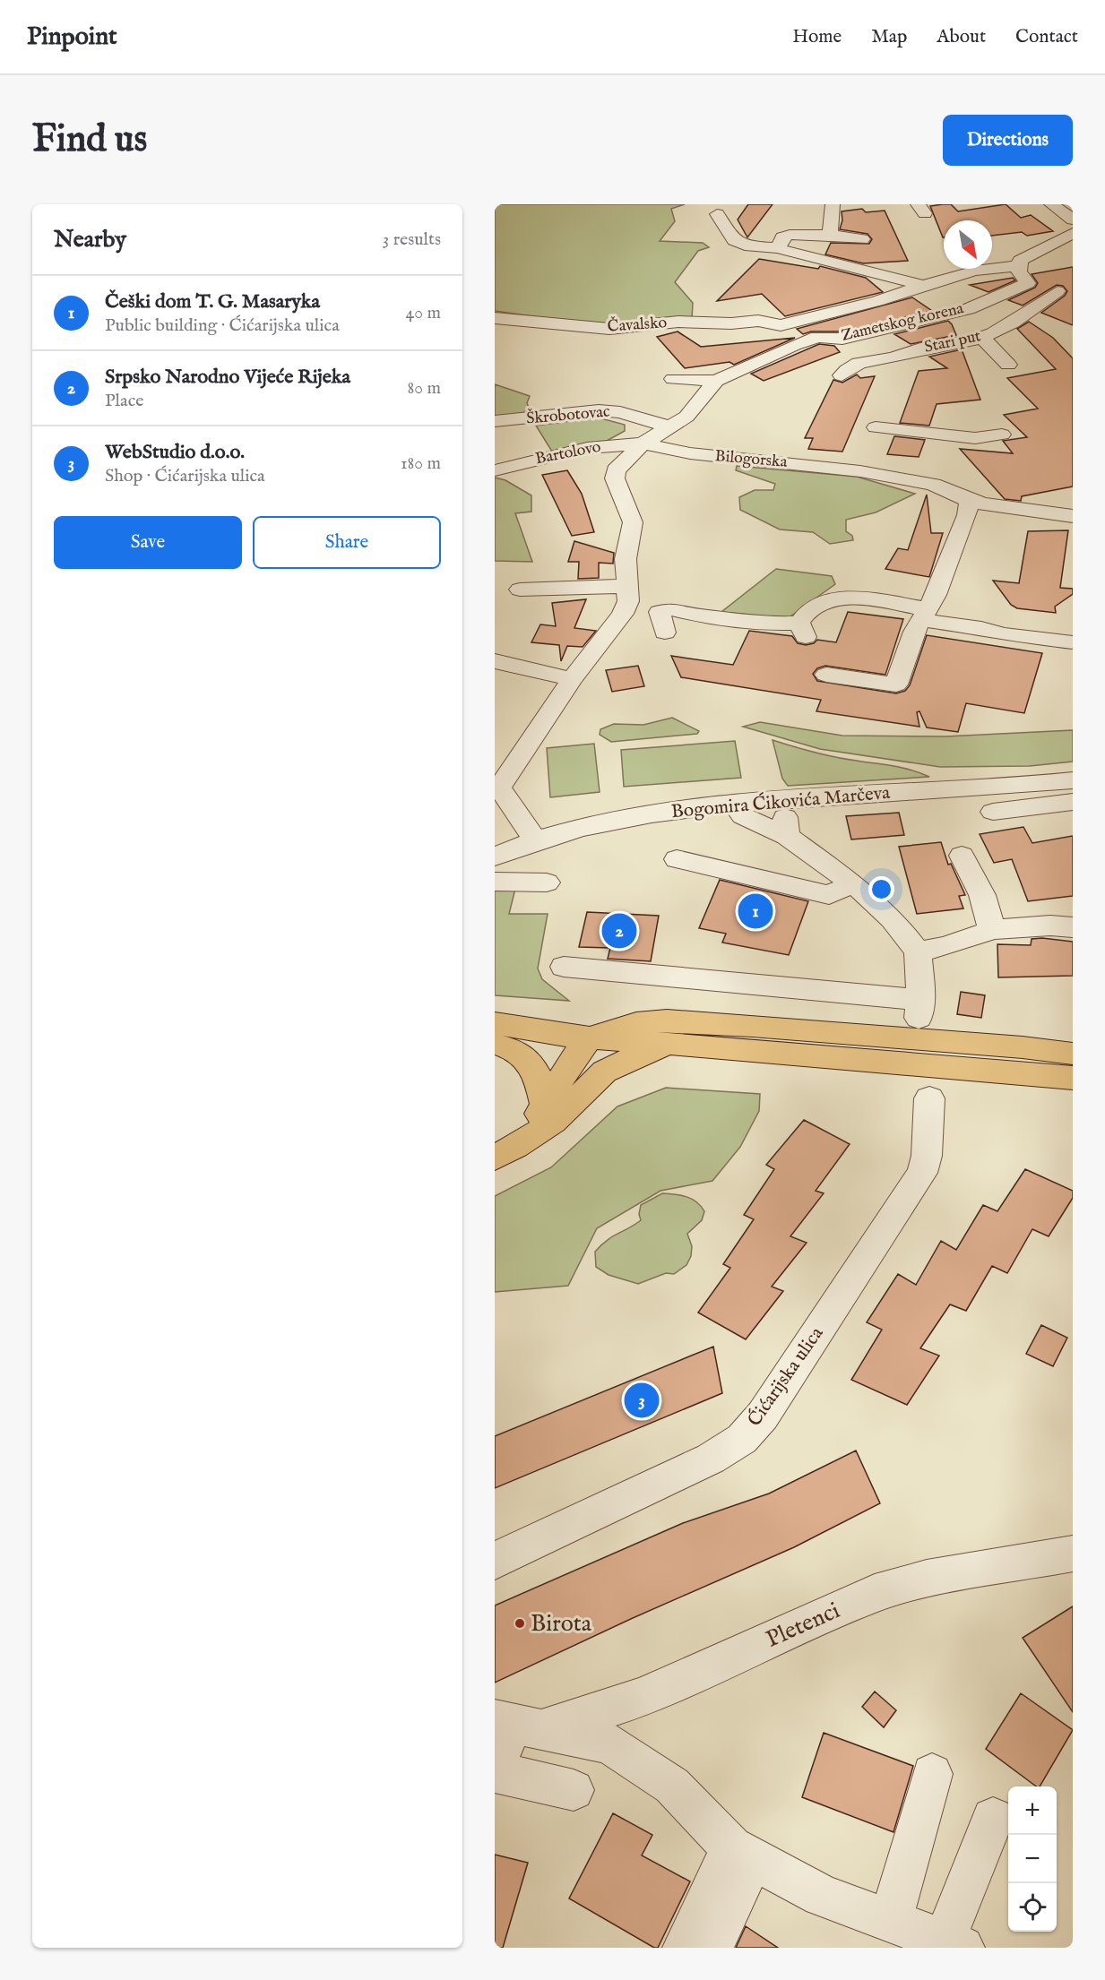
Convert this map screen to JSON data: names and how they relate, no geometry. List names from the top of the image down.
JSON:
{
  "streets": {
    "street": [
      "Zametskog korena",
      "Čavalsko",
      "Stari put",
      "Škrobotovac",
      "Bartolovo",
      "Bilogorska",
      "Bogomira Ćikovića Marčeva",
      "Ćićarijska ulica",
      "Pletenci"
    ]
  },
  "crossings": [
    ["Zametskog korena", "Čavalsko"],
    ["Zametskog korena", "Škrobotovac"],
    ["Zametskog korena", "Bartolovo"],
    ["Zametskog korena", "Bilogorska"],
    ["Zametskog korena", "Bogomira Ćikovića Marčeva"],
    ["Bartolovo", "Bilogorska"]
  ],
  "places": ["Birota"],
  "north": "bottom right",
  "page": {
    "header": "Pinpoint",
    "nav": [
      "Home",
      "Map",
      "About",
      "Contact"
    ],
    "buttons": [
      "Directions",
      ["Save", "Share"]
    ],
    "title": "Find us",
    "heading": ["Nearby", "3 results"],
    "list": [
      {
        "mark": "1",
        "name": "Češki dom T. G. Masaryka",
        "note": "Public building · Ćićarijska ulica",
        "value": "40 m"
      },
      {
        "mark": "2",
        "name": "Srpsko Narodno Vijeće Rijeka",
        "note": "Place",
        "value": "80 m"
      },
      {
        "mark": "3",
        "name": "WebStudio d.o.o.",
        "note": "Shop · Ćićarijska ulica",
        "value": "180 m"
      }
    ],
    "pins": ["1", "2", "3"],
    "map_buttons": ["+", "−"]
  }
}
